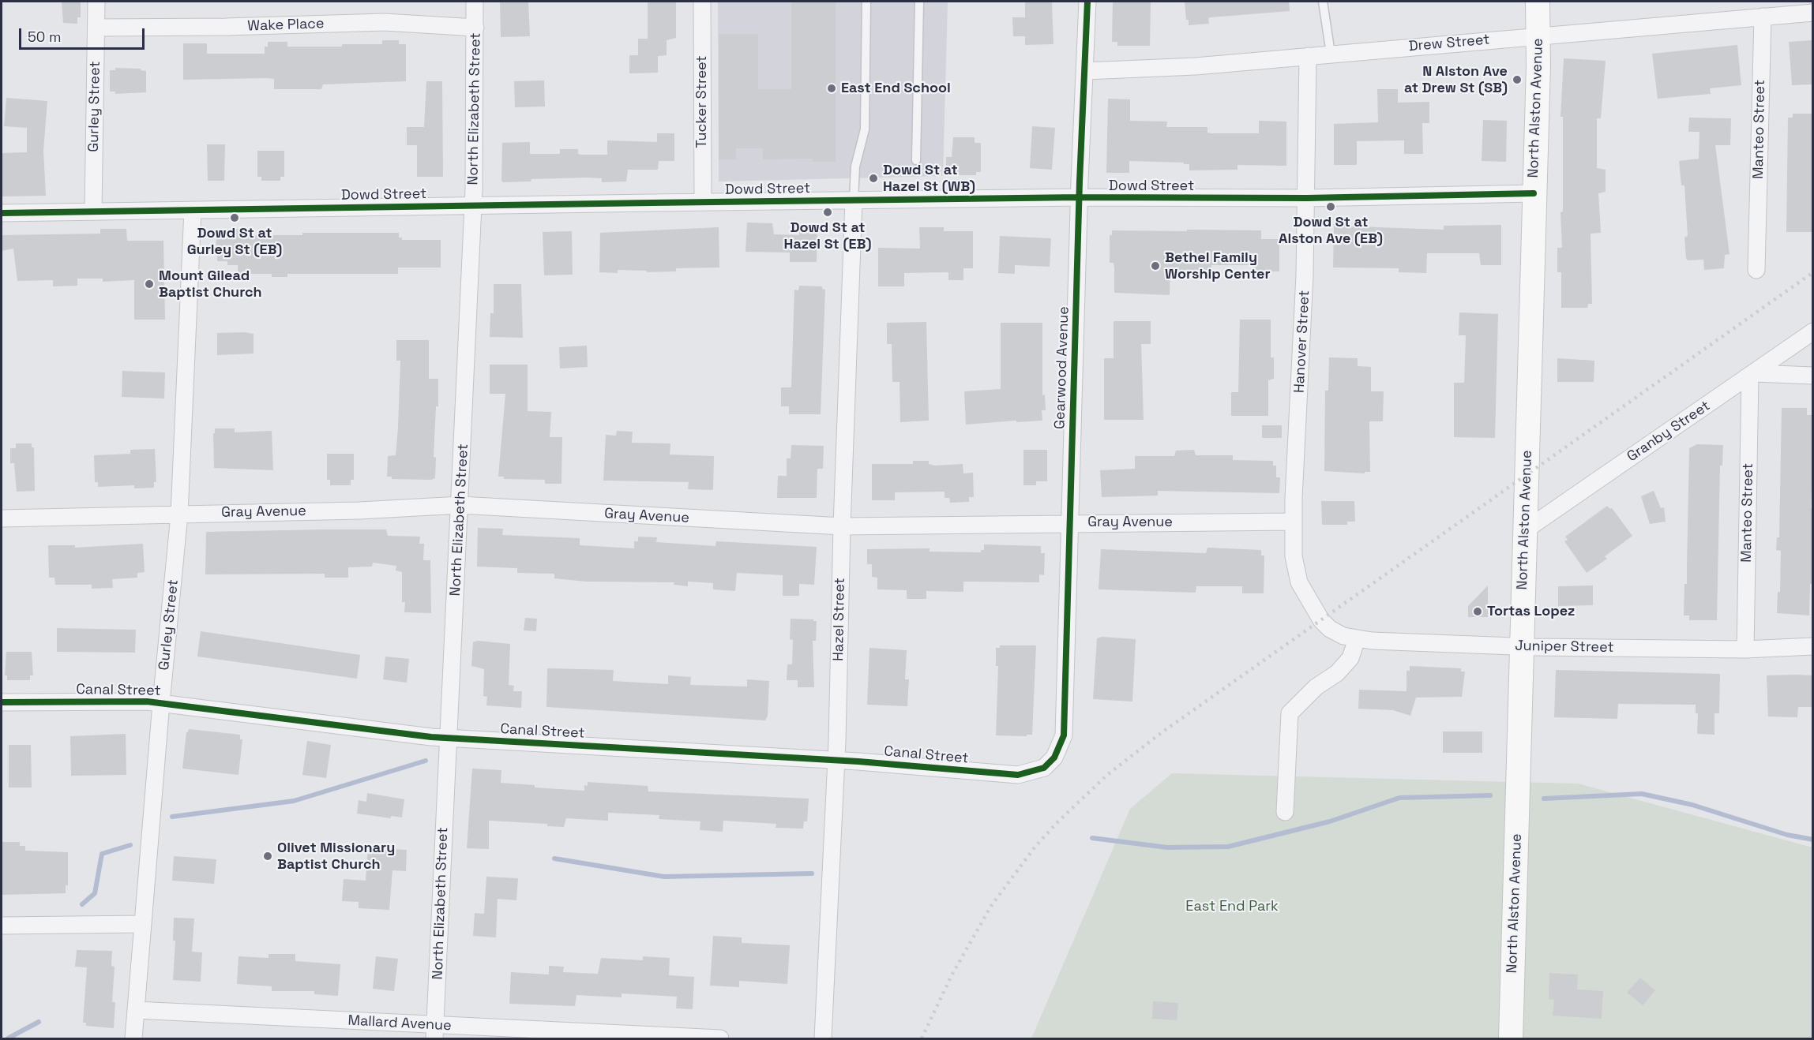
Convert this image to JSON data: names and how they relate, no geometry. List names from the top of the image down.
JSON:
{
  "streets": {
    "main road": ["North Alston Avenue"],
    "street": [
      "Wake Place",
      "Drew Street",
      "Tucker Street",
      "Gurley Street",
      "North Elizabeth Street",
      "Manteo Street",
      "Dowd Street",
      "Hanover Street",
      "Gearwood Avenue",
      "Granby Street",
      "Gray Avenue",
      "Hazel Street",
      "Juniper Street",
      "Canal Street",
      "Mallard Avenue"
    ]
  },
  "crossings": [
    ["Wake Place", "Gurley Street"],
    ["Wake Place", "North Elizabeth Street"],
    ["Drew Street", "North Alston Avenue"],
    ["Drew Street", "Manteo Street"],
    ["Drew Street", "Hanover Street"],
    ["Drew Street", "Gearwood Avenue"],
    ["Tucker Street", "Dowd Street"],
    ["Gurley Street", "Dowd Street"],
    ["Gurley Street", "Gray Avenue"],
    ["Gurley Street", "Canal Street"],
    ["Gurley Street", "Mallard Avenue"],
    ["North Alston Avenue", "Dowd Street"],
    ["North Alston Avenue", "Granby Street"],
    ["North Alston Avenue", "Juniper Street"],
    ["North Elizabeth Street", "Dowd Street"],
    ["North Elizabeth Street", "Gray Avenue"],
    ["North Elizabeth Street", "Canal Street"],
    ["North Elizabeth Street", "Mallard Avenue"],
    ["Manteo Street", "Granby Street"],
    ["Manteo Street", "Juniper Street"],
    ["Dowd Street", "Hanover Street"],
    ["Dowd Street", "Gearwood Avenue"],
    ["Dowd Street", "Hazel Street"],
    ["Hanover Street", "Gray Avenue"],
    ["Hanover Street", "Juniper Street"],
    ["Gearwood Avenue", "Gray Avenue"],
    ["Gearwood Avenue", "Canal Street"],
    ["Gray Avenue", "Hazel Street"],
    ["Hazel Street", "Canal Street"]
  ],
  "parks": ["East End Park"],
  "places": [
    "N Alston Ave at Drew St (SB)",
    "East End School",
    "Dowd St at Hazel St (WB)",
    "Dowd St at Alston Ave (EB)",
    "Dowd St at Hazel St (EB)",
    "Dowd St at Gurley St (EB)",
    "Bethel Family Worship Center",
    "Mount Gilead Baptist Church",
    "Tortas Lopez",
    "Olivet Missionary Baptist Church"
  ],
  "scale_bar": "50 m"
}
